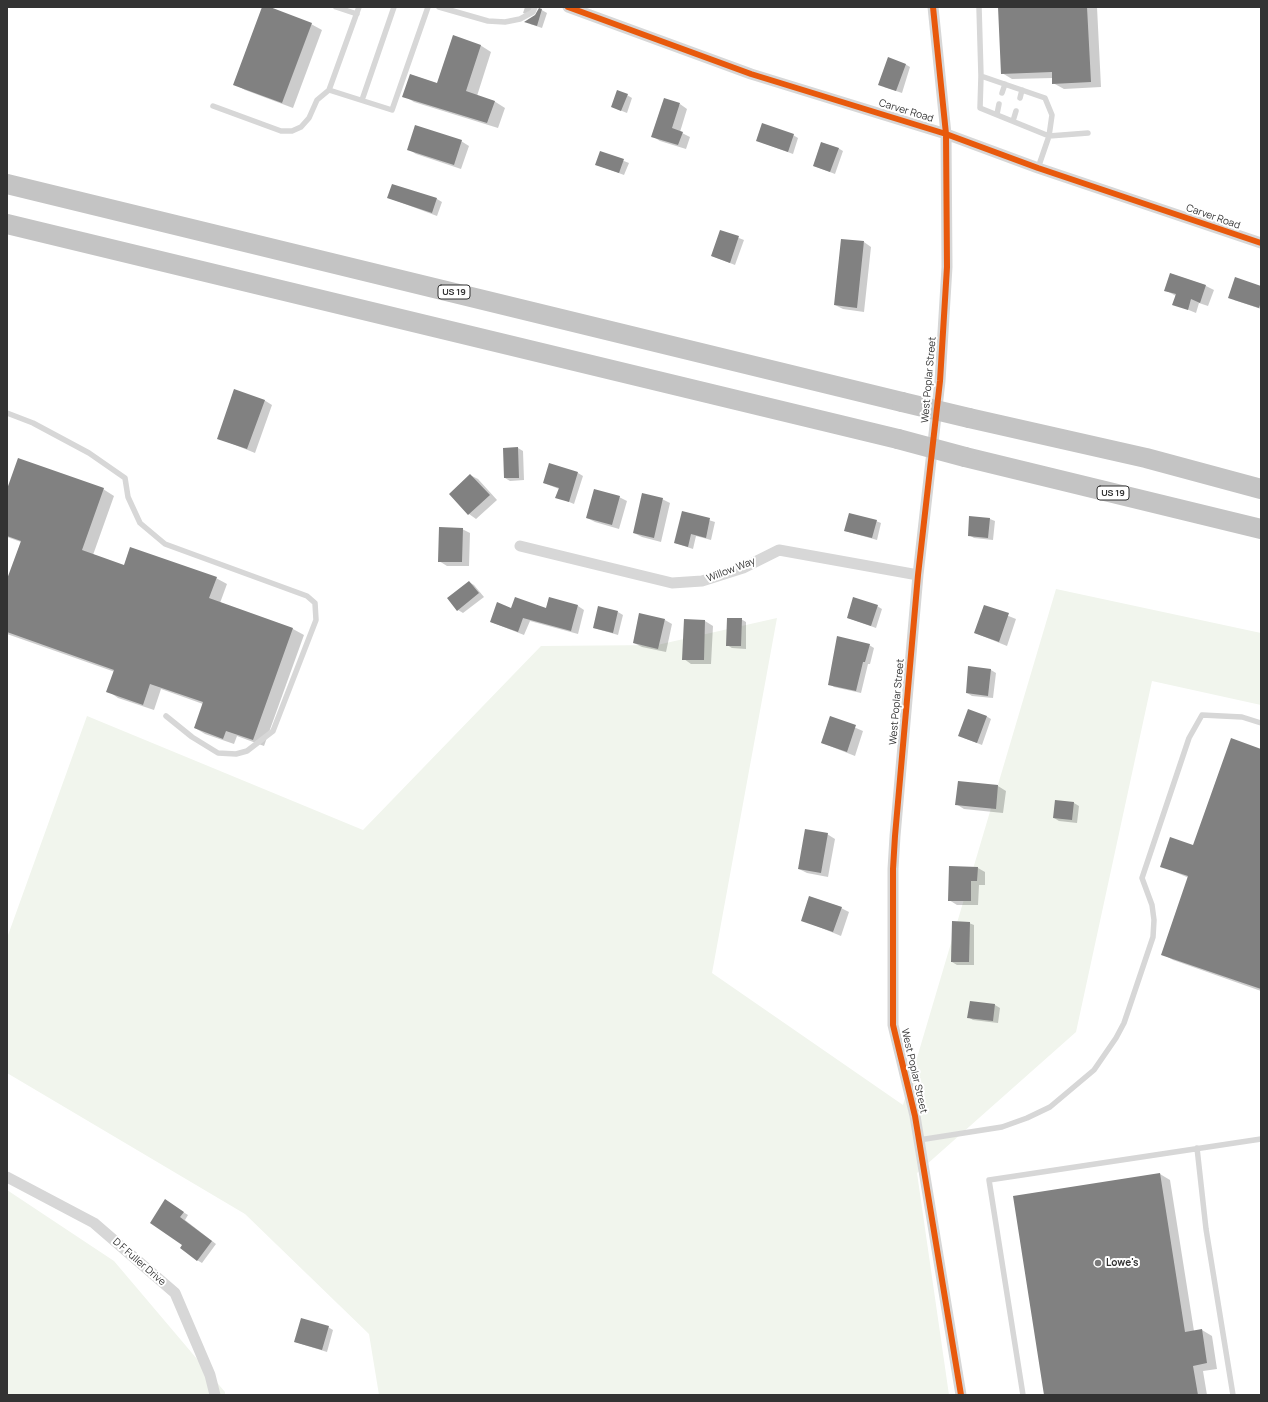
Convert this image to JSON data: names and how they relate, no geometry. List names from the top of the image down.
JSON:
{
  "streets": {
    "highway": ["US 19"],
    "street": [
      "Carver Road",
      "West Poplar Street",
      "Willow Way",
      "D F Fuller Drive"
    ]
  },
  "crossings": [
    ["Carver Road", "West Poplar Street"],
    ["West Poplar Street", "Willow Way"]
  ],
  "places": ["Lowe's"]
}
